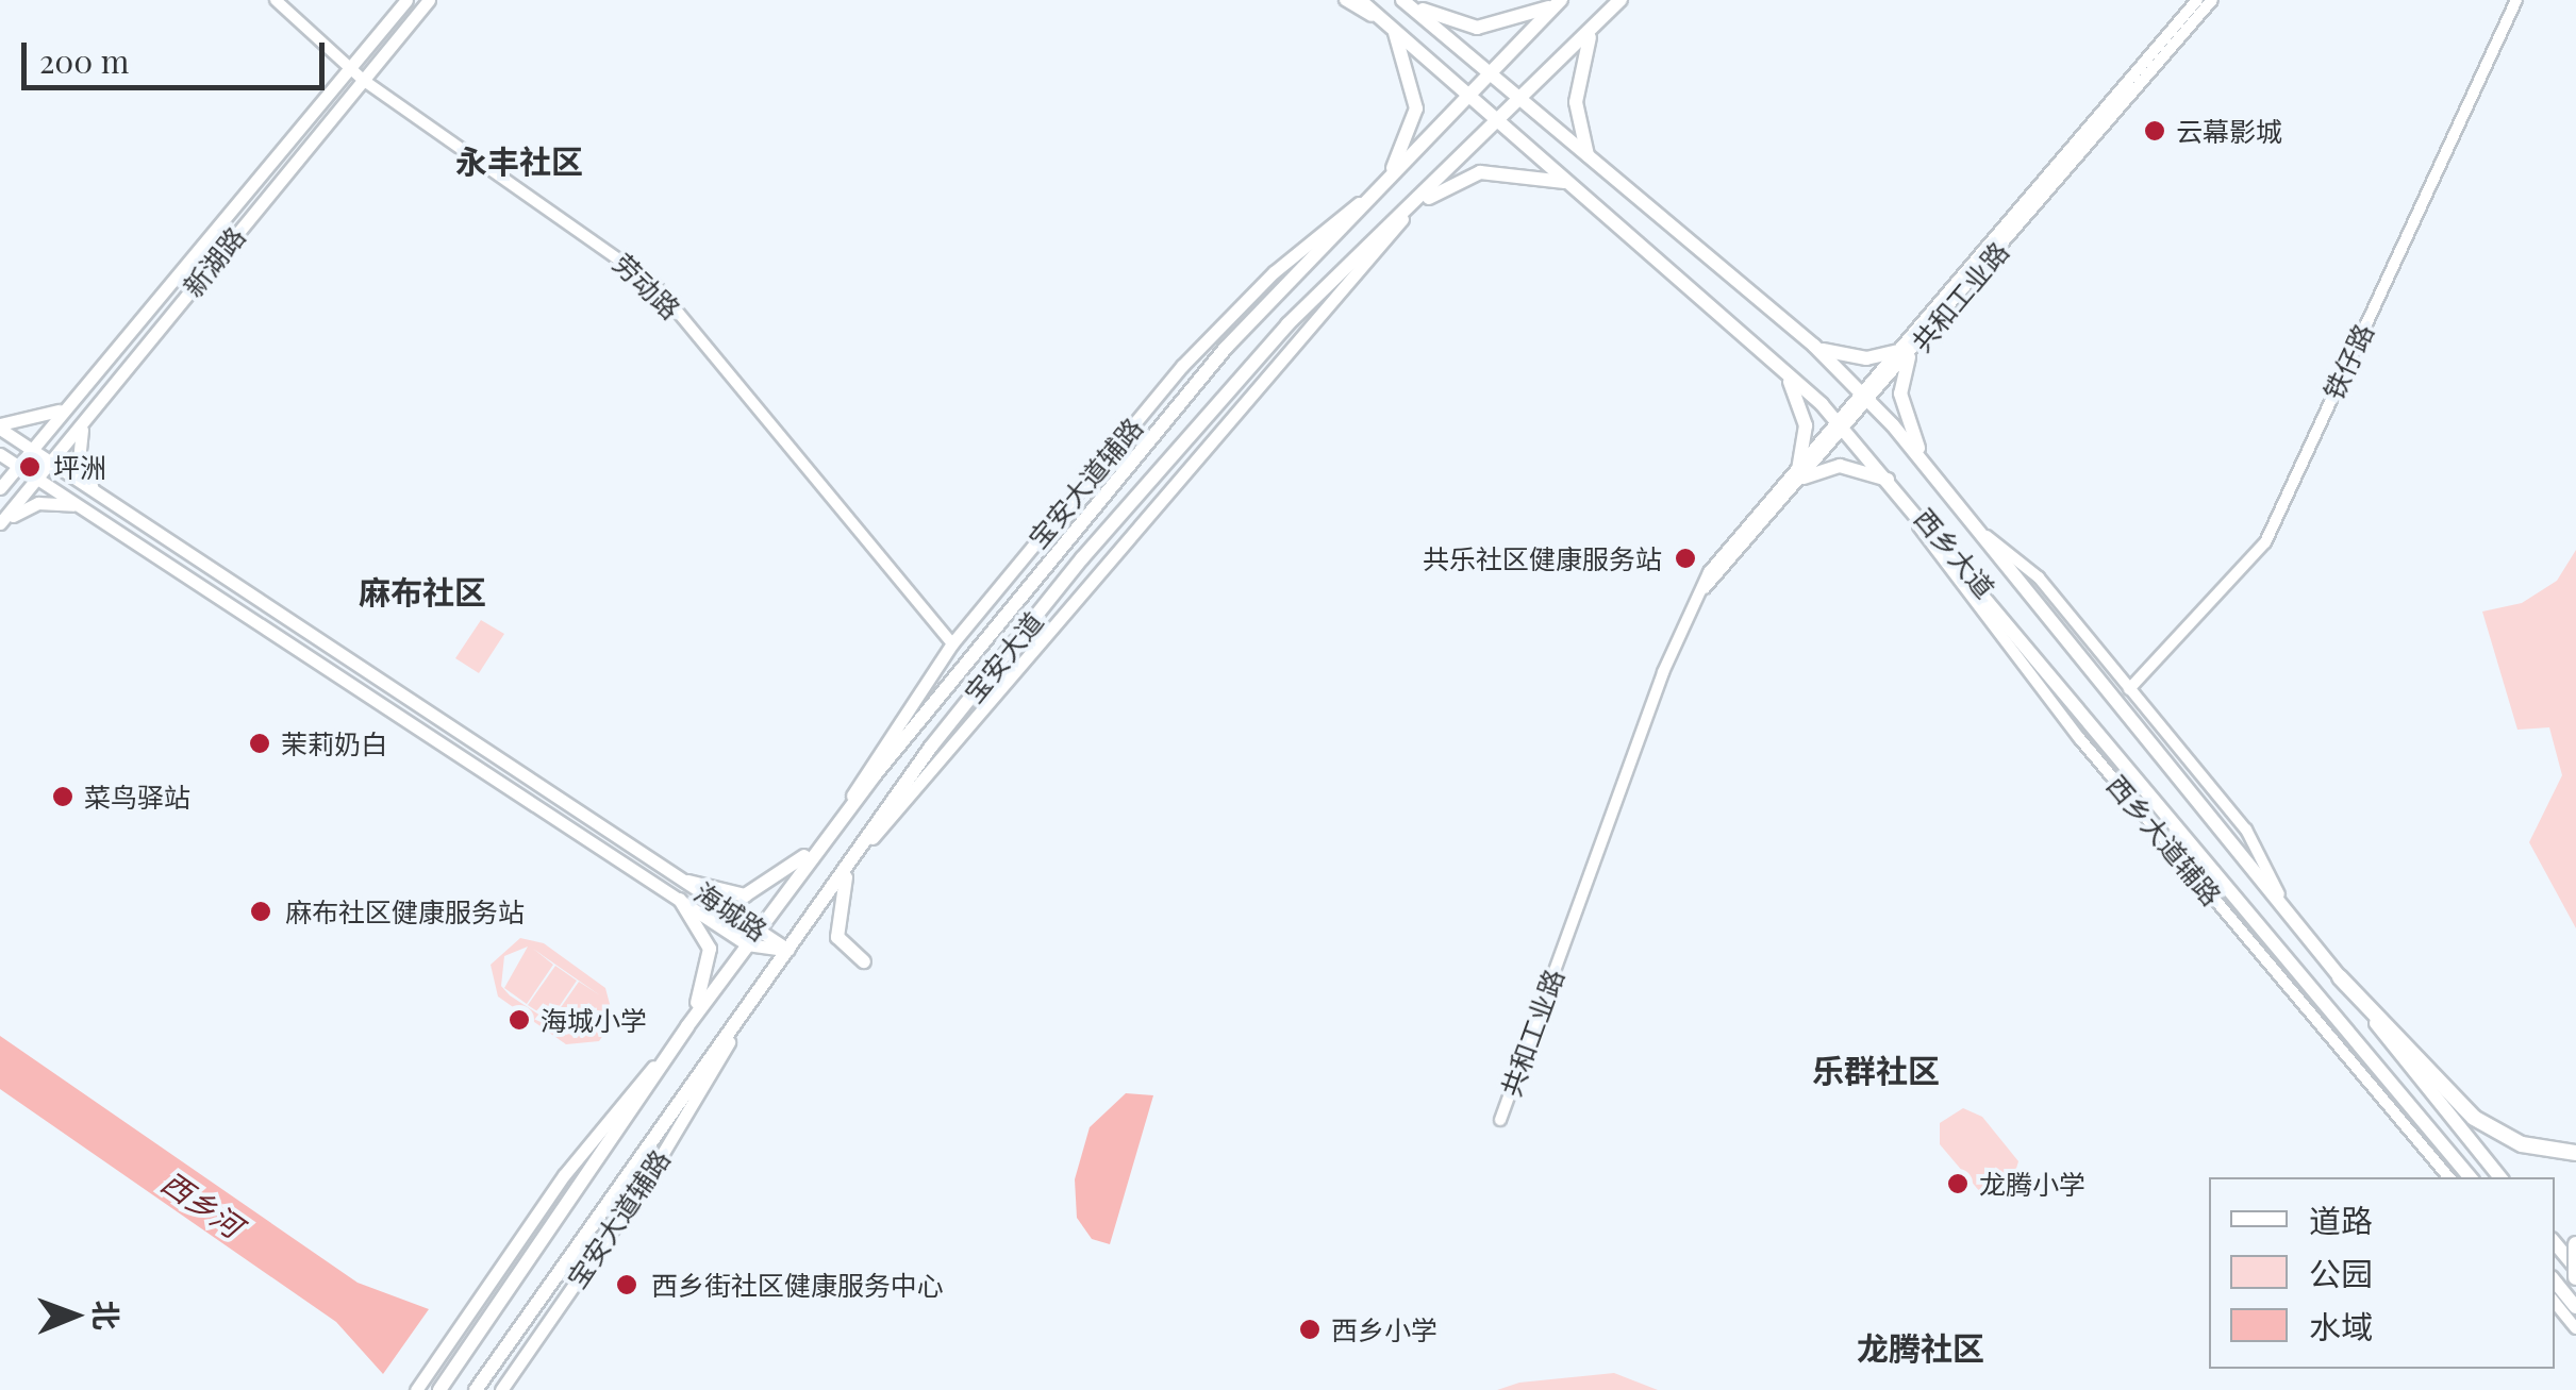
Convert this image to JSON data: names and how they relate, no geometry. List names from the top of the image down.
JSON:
{
  "streets": {
    "main road": [
      "新湖路",
      "宝安大道辅路",
      "西乡大道",
      "宝安大道",
      "海城路"
    ],
    "street": [
      "劳动路",
      "共和工业路",
      "铁仔路",
      "西乡大道辅路"
    ]
  },
  "crossings": [
    ["新湖路", "劳动路"],
    ["新湖路", "海城路"],
    ["劳动路", "宝安大道辅路"],
    ["共和工业路", "西乡大道"],
    ["宝安大道辅路", "宝安大道"],
    ["西乡大道", "宝安大道"],
    ["西乡大道", "西乡大道辅路"],
    ["宝安大道", "海城路"]
  ],
  "districts": [
    "永丰社区",
    "麻布社区",
    "乐群社区",
    "龙腾社区"
  ],
  "water": ["西乡河"],
  "places": [
    "云幕影城",
    "坪洲",
    "共乐社区健康服务站",
    "茉莉奶白",
    "菜鸟驿站",
    "麻布社区健康服务站",
    "海城小学",
    "龙腾小学",
    "西乡街社区健康服务中心",
    "西乡小学"
  ],
  "legend": ["道路", "公园", "水域"],
  "scale_bar": "200 m",
  "north": "right"
}
